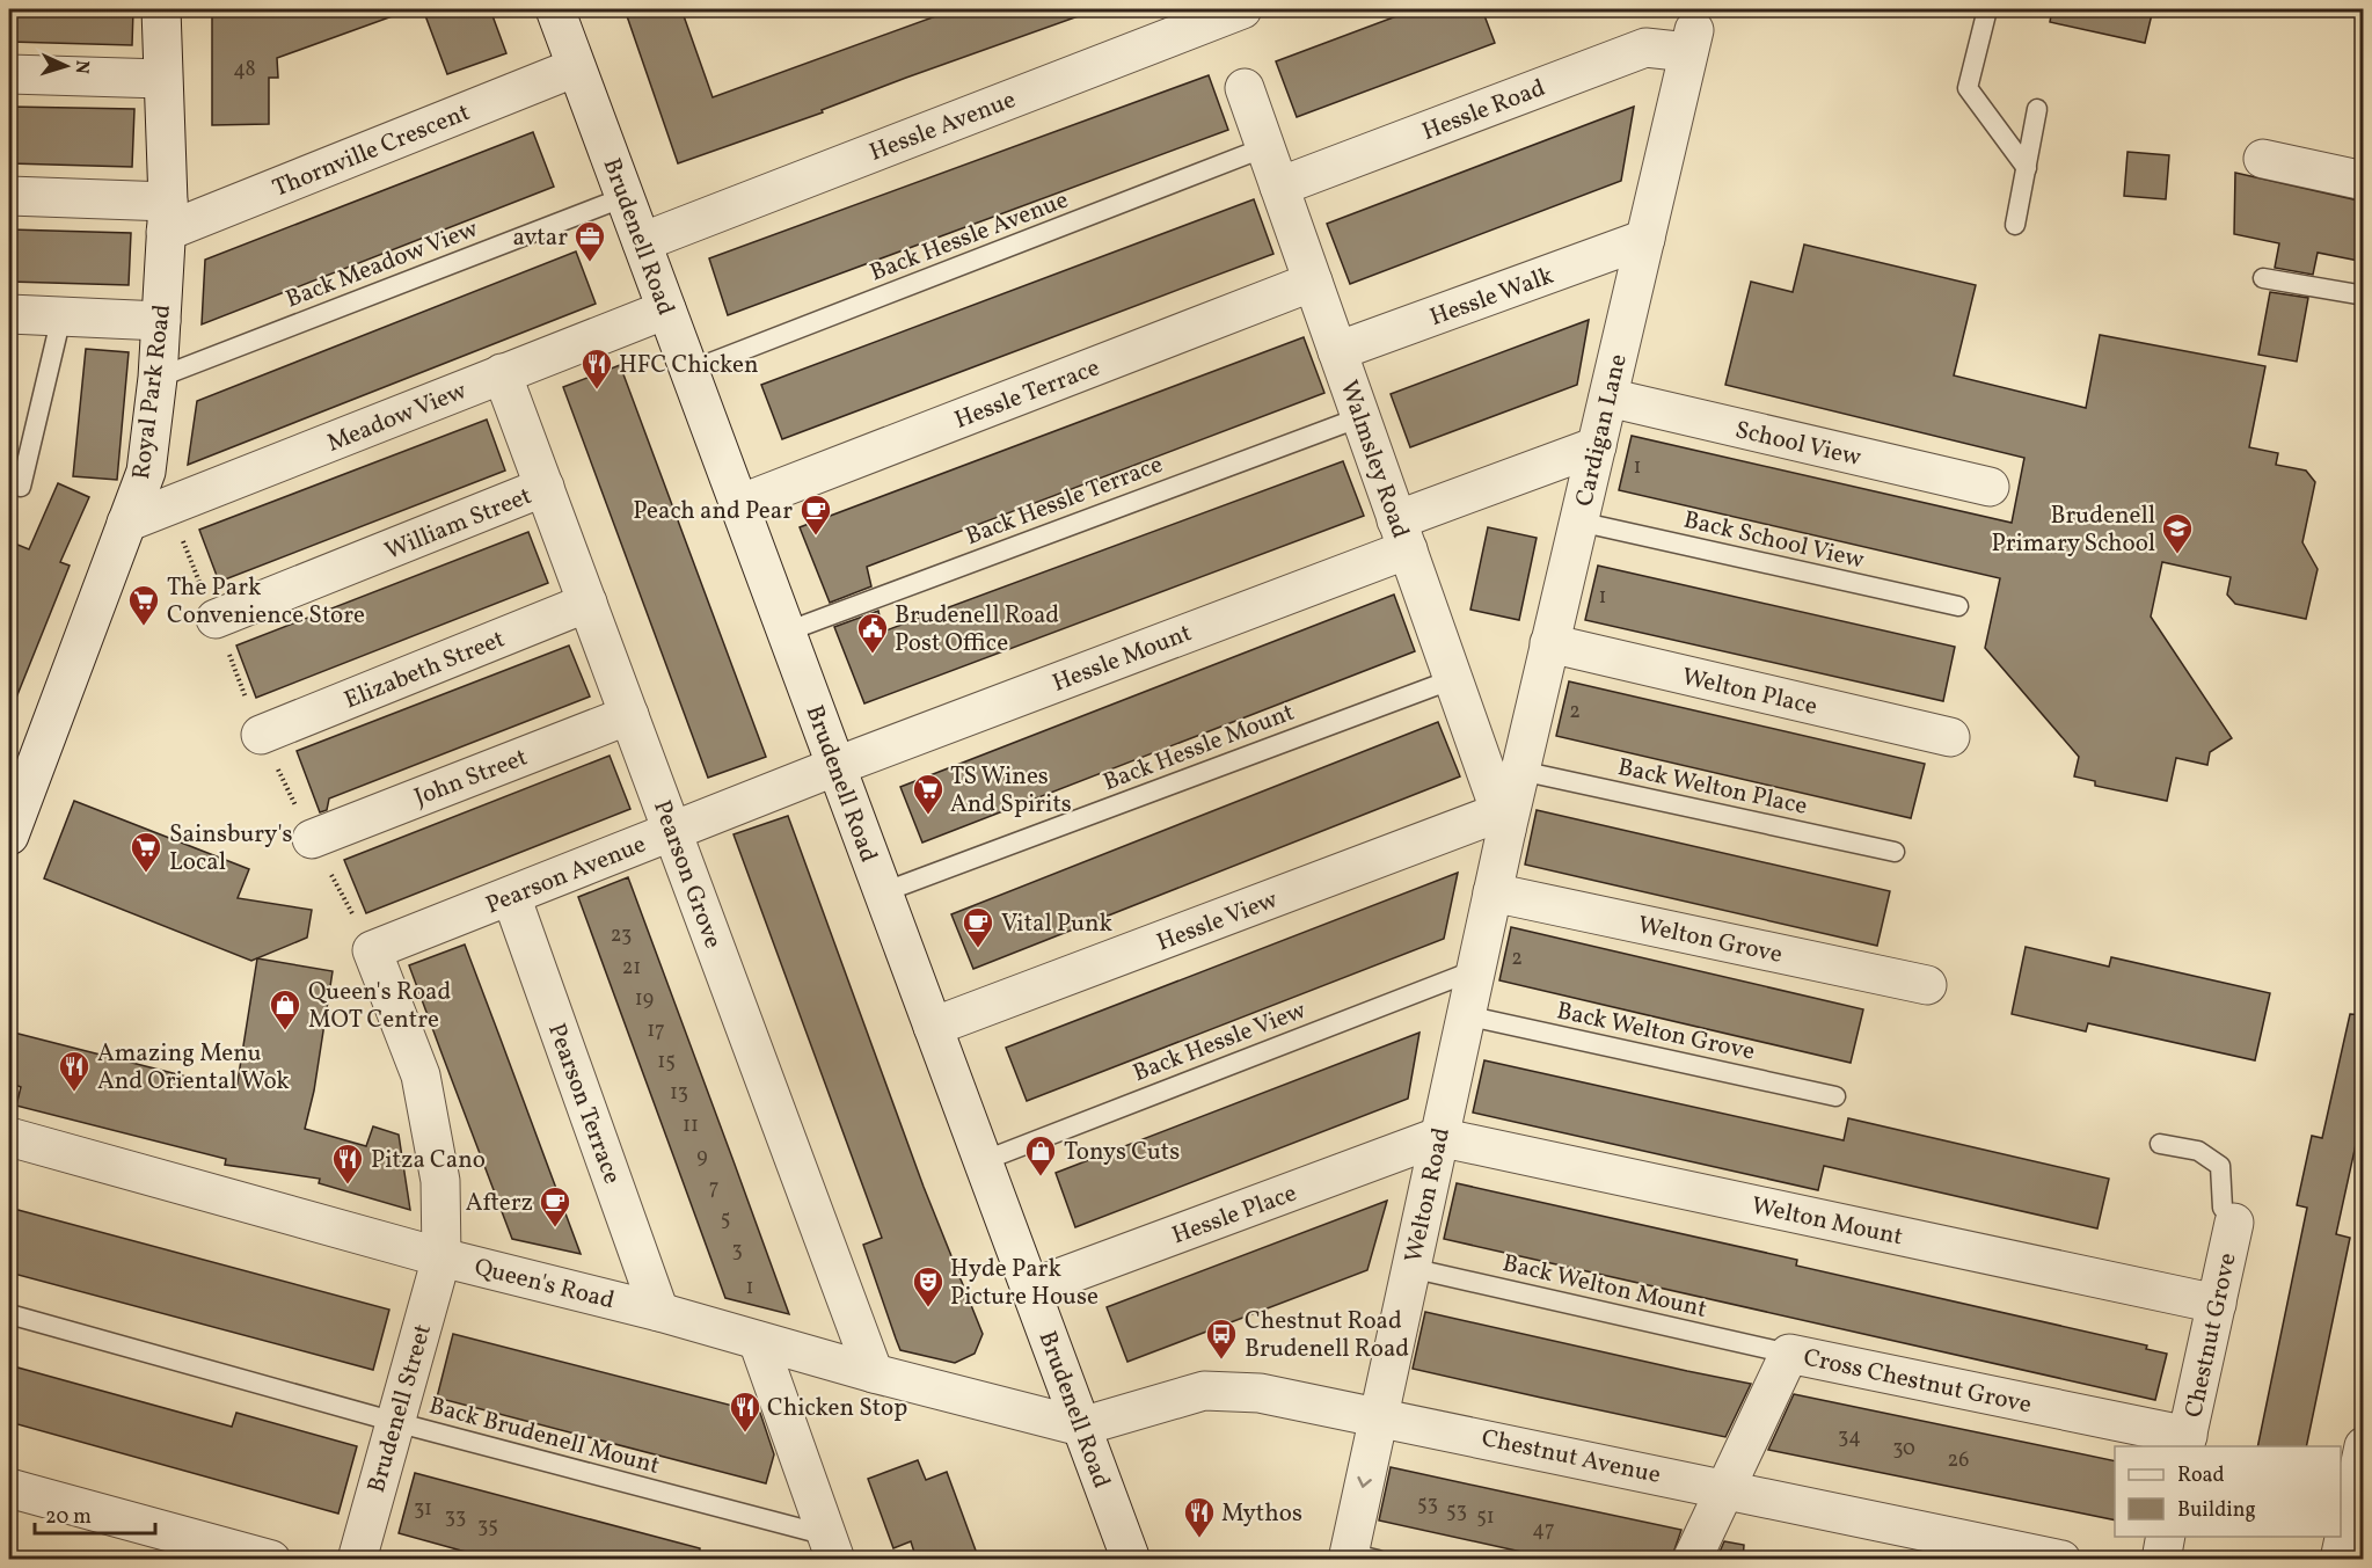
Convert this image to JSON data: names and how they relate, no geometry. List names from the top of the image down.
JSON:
{
  "streets": {
    "street": [
      "Hessle Road",
      "Hessle Avenue",
      "Thornville Crescent",
      "Brudenell Road",
      "Hessle Walk",
      "Royal Park Road",
      "Hessle Terrace",
      "Meadow View",
      "Cardigan Lane",
      "School View",
      "Walmsley Road",
      "William Street",
      "Hessle Mount",
      "Elizabeth Street",
      "Welton Place",
      "John Street",
      "Pearson Avenue",
      "Pearson Grove",
      "Hessle View",
      "Welton Grove",
      "Pearson Terrace",
      "Welton Road",
      "Hessle Place",
      "Welton Mount",
      "Queen's Road",
      "Chestnut Grove",
      "Cross Chestnut Grove",
      "Brudenell Street",
      "Chestnut Avenue"
    ],
    "lane": [
      "Back Hessle Avenue",
      "Back Meadow View",
      "Back Hessle Terrace",
      "Back School View",
      "Back Hessle Mount",
      "Back Welton Place",
      "Back Welton Grove",
      "Back Hessle View",
      "Back Welton Mount",
      "Back Brudenell Mount"
    ]
  },
  "crossings": [
    ["Hessle Road", "Cardigan Lane"],
    ["Hessle Road", "Walmsley Road"],
    ["Hessle Avenue", "Brudenell Road"],
    ["Thornville Crescent", "Brudenell Road"],
    ["Thornville Crescent", "Royal Park Road"],
    ["Back Hessle Avenue", "Brudenell Road"],
    ["Back Hessle Avenue", "Walmsley Road"],
    ["Brudenell Road", "Back Meadow View"],
    ["Brudenell Road", "Hessle Terrace"],
    ["Brudenell Road", "Meadow View"],
    ["Brudenell Road", "Back Hessle Terrace"],
    ["Brudenell Road", "Hessle Mount"],
    ["Brudenell Road", "Back Hessle Mount"],
    ["Brudenell Road", "Pearson Avenue"],
    ["Brudenell Road", "Hessle View"],
    ["Brudenell Road", "Back Hessle View"],
    ["Brudenell Road", "Hessle Place"],
    ["Brudenell Road", "Queen's Road"],
    ["Brudenell Road", "Chestnut Avenue"],
    ["Back Meadow View", "Royal Park Road"],
    ["Hessle Walk", "Cardigan Lane"],
    ["Hessle Walk", "Walmsley Road"],
    ["Royal Park Road", "Meadow View"],
    ["Hessle Terrace", "Walmsley Road"],
    ["Meadow View", "Pearson Grove"],
    ["Cardigan Lane", "School View"],
    ["Cardigan Lane", "Walmsley Road"],
    ["Cardigan Lane", "Back School View"],
    ["Cardigan Lane", "Hessle Mount"],
    ["Cardigan Lane", "Welton Place"],
    ["Cardigan Lane", "Back Welton Place"],
    ["Cardigan Lane", "Hessle View"],
    ["Cardigan Lane", "Welton Road"],
    ["Walmsley Road", "Back Hessle Terrace"],
    ["Walmsley Road", "Hessle Mount"],
    ["Walmsley Road", "Back Hessle Mount"],
    ["Walmsley Road", "Hessle View"],
    ["Walmsley Road", "Welton Road"],
    ["William Street", "Pearson Grove"],
    ["Hessle Mount", "Pearson Avenue"],
    ["Elizabeth Street", "Pearson Grove"],
    ["John Street", "Pearson Grove"],
    ["Pearson Avenue", "Pearson Grove"],
    ["Pearson Avenue", "Pearson Terrace"],
    ["Pearson Avenue", "Brudenell Street"],
    ["Pearson Grove", "Queen's Road"],
    ["Hessle View", "Welton Road"],
    ["Welton Grove", "Welton Road"],
    ["Back Welton Grove", "Welton Road"],
    ["Back Hessle View", "Welton Road"],
    ["Pearson Terrace", "Queen's Road"],
    ["Welton Road", "Hessle Place"],
    ["Welton Road", "Welton Mount"],
    ["Welton Road", "Back Welton Mount"],
    ["Welton Road", "Chestnut Avenue"],
    ["Hessle Place", "Welton Mount"],
    ["Welton Mount", "Chestnut Grove"],
    ["Queen's Road", "Brudenell Street"],
    ["Queen's Road", "Chestnut Avenue"],
    ["Back Welton Mount", "Cross Chestnut Grove"],
    ["Chestnut Grove", "Cross Chestnut Grove"],
    ["Cross Chestnut Grove", "Chestnut Avenue"],
    ["Brudenell Street", "Back Brudenell Mount"]
  ],
  "places": {
    "office": ["avtar"],
    "restaurant": [
      "HFC Chicken",
      "Amazing Menu And Oriental Wok",
      "Pitza Cano",
      "Chicken Stop",
      "Mythos"
    ],
    "cafe": ["Peach and Pear", "Vital Punk", "Afterz"],
    "school or university": ["Brudenell Primary School"],
    "supermarket": ["The Park Convenience Store", "TS Wines And Spirits", "Sainsbury's Local"],
    "public building": ["Brudenell Road Post Office"],
    "shop": ["Queen's Road MOT Centre", "Tonys Cuts"],
    "theatre": ["Hyde Park Picture House"],
    "bus stop": ["Chestnut Road Brudenell Road"]
  },
  "house_numbers": [
    "48",
    "1",
    "1",
    "2",
    "23",
    "2",
    "21",
    "19",
    "17",
    "15",
    "13",
    "11",
    "9",
    "7",
    "5",
    "3",
    "1",
    "34",
    "30",
    "26",
    "53",
    "31",
    "53",
    "33",
    "51",
    "35",
    "47"
  ],
  "legend": ["Road", "Building"],
  "scale_bar": "20 m",
  "north": "right"
}
